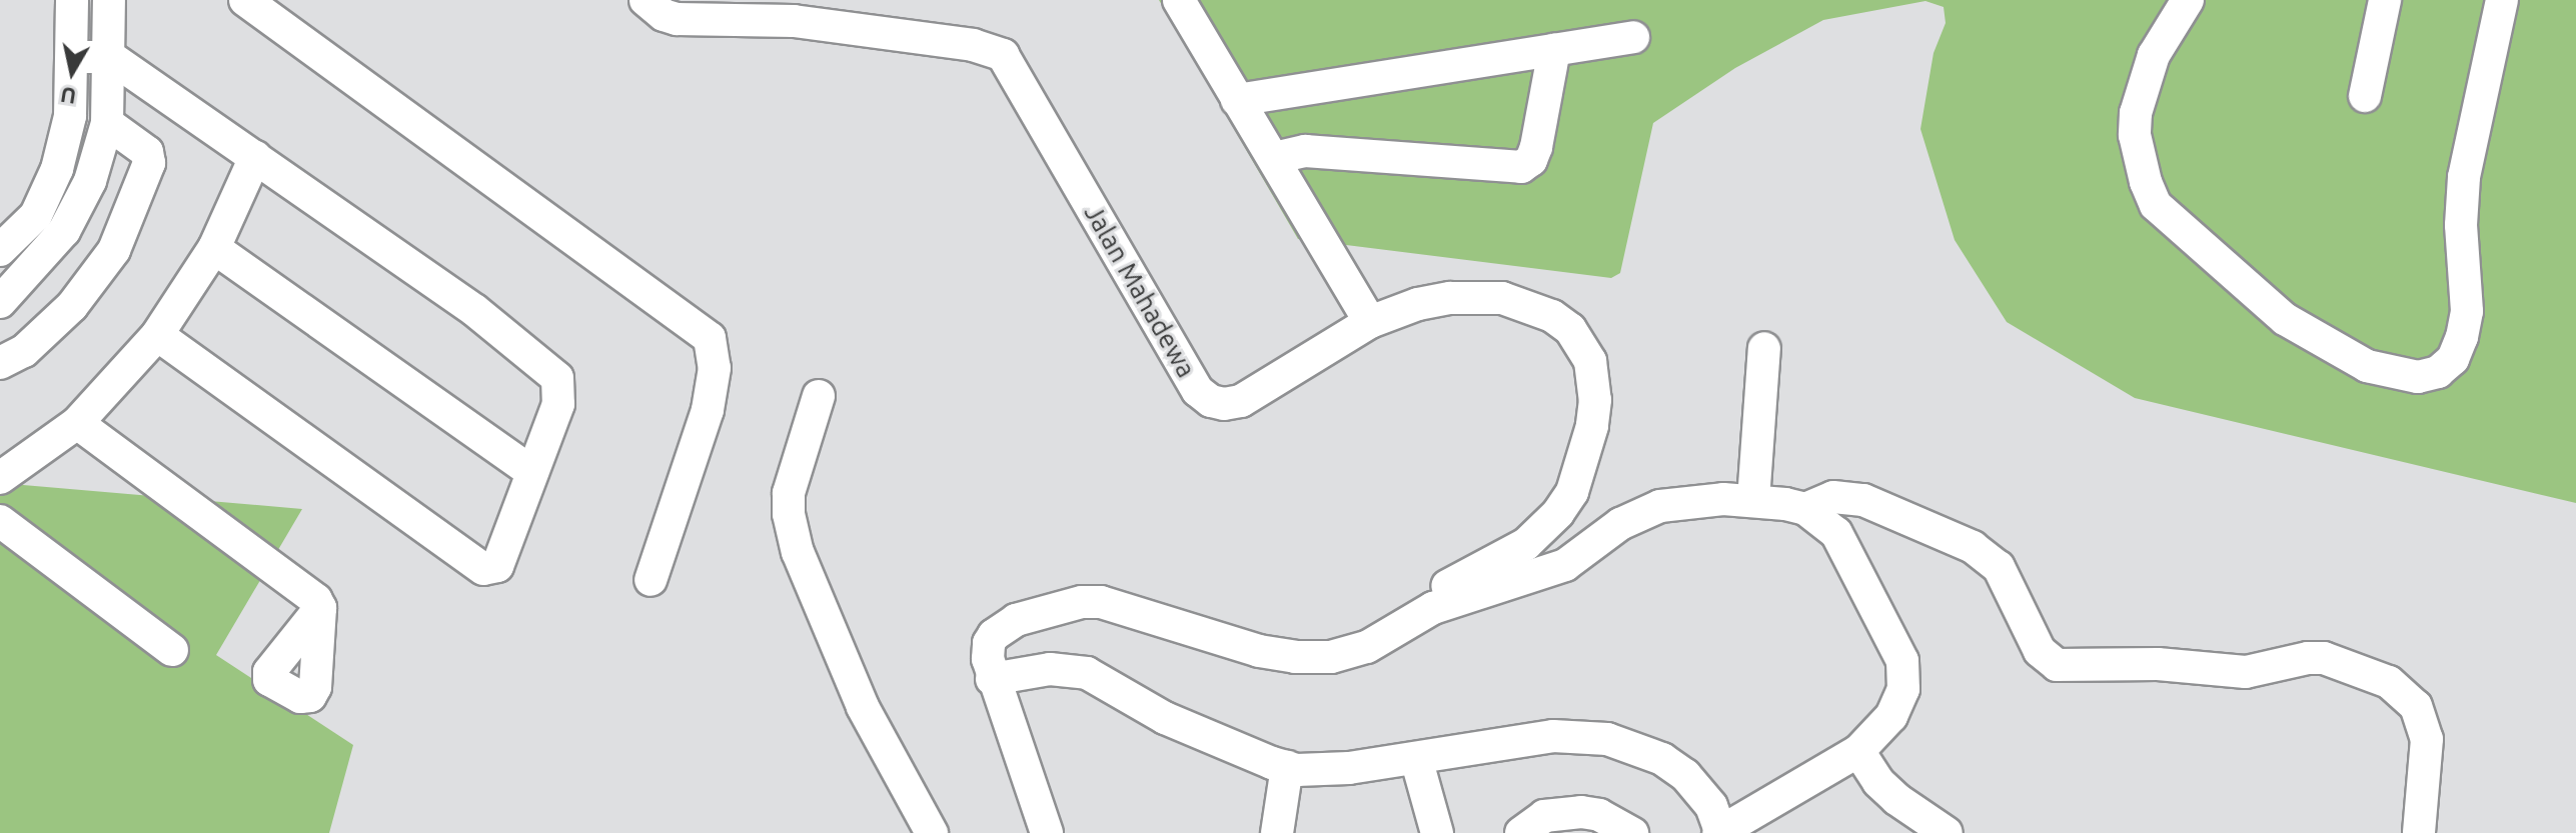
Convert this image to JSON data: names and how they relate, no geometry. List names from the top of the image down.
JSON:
{
  "streets": {
    "street": ["Jalan Mahadewa"]
  },
  "north": "bottom"
}
